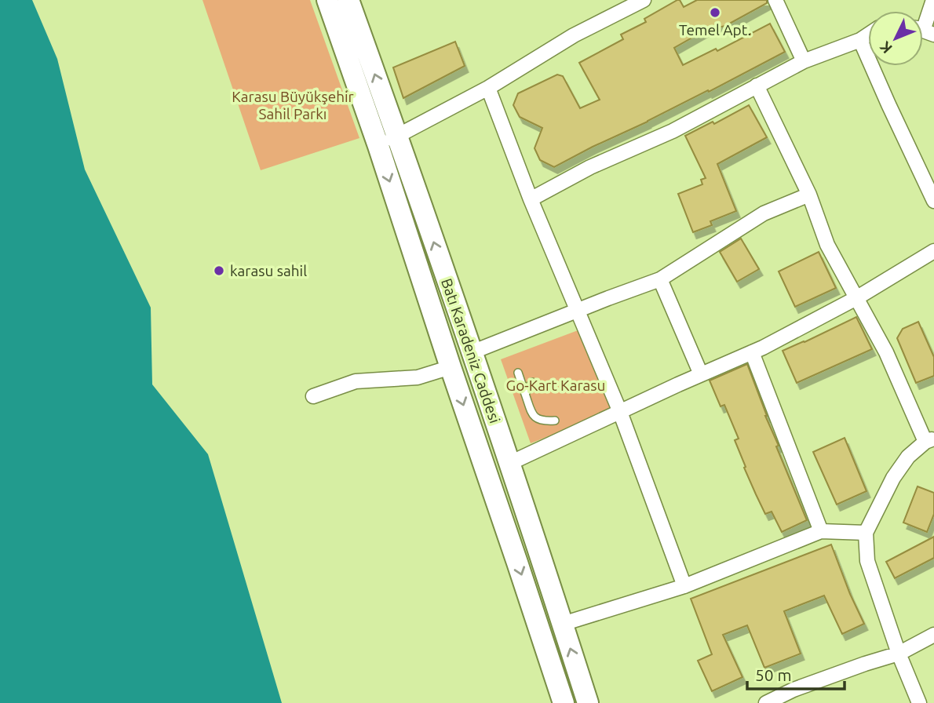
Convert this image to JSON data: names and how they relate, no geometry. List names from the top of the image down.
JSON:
{
  "streets": {
    "main road": ["Batı Karadeniz Caddesi"]
  },
  "parks": ["Karasu Büyükşehir Sahil Parkı", "Go-Kart Karasu"],
  "places": ["Temel Apt.", "karasu sahil"],
  "scale_bar": "50 m",
  "north": "bottom left"
}
